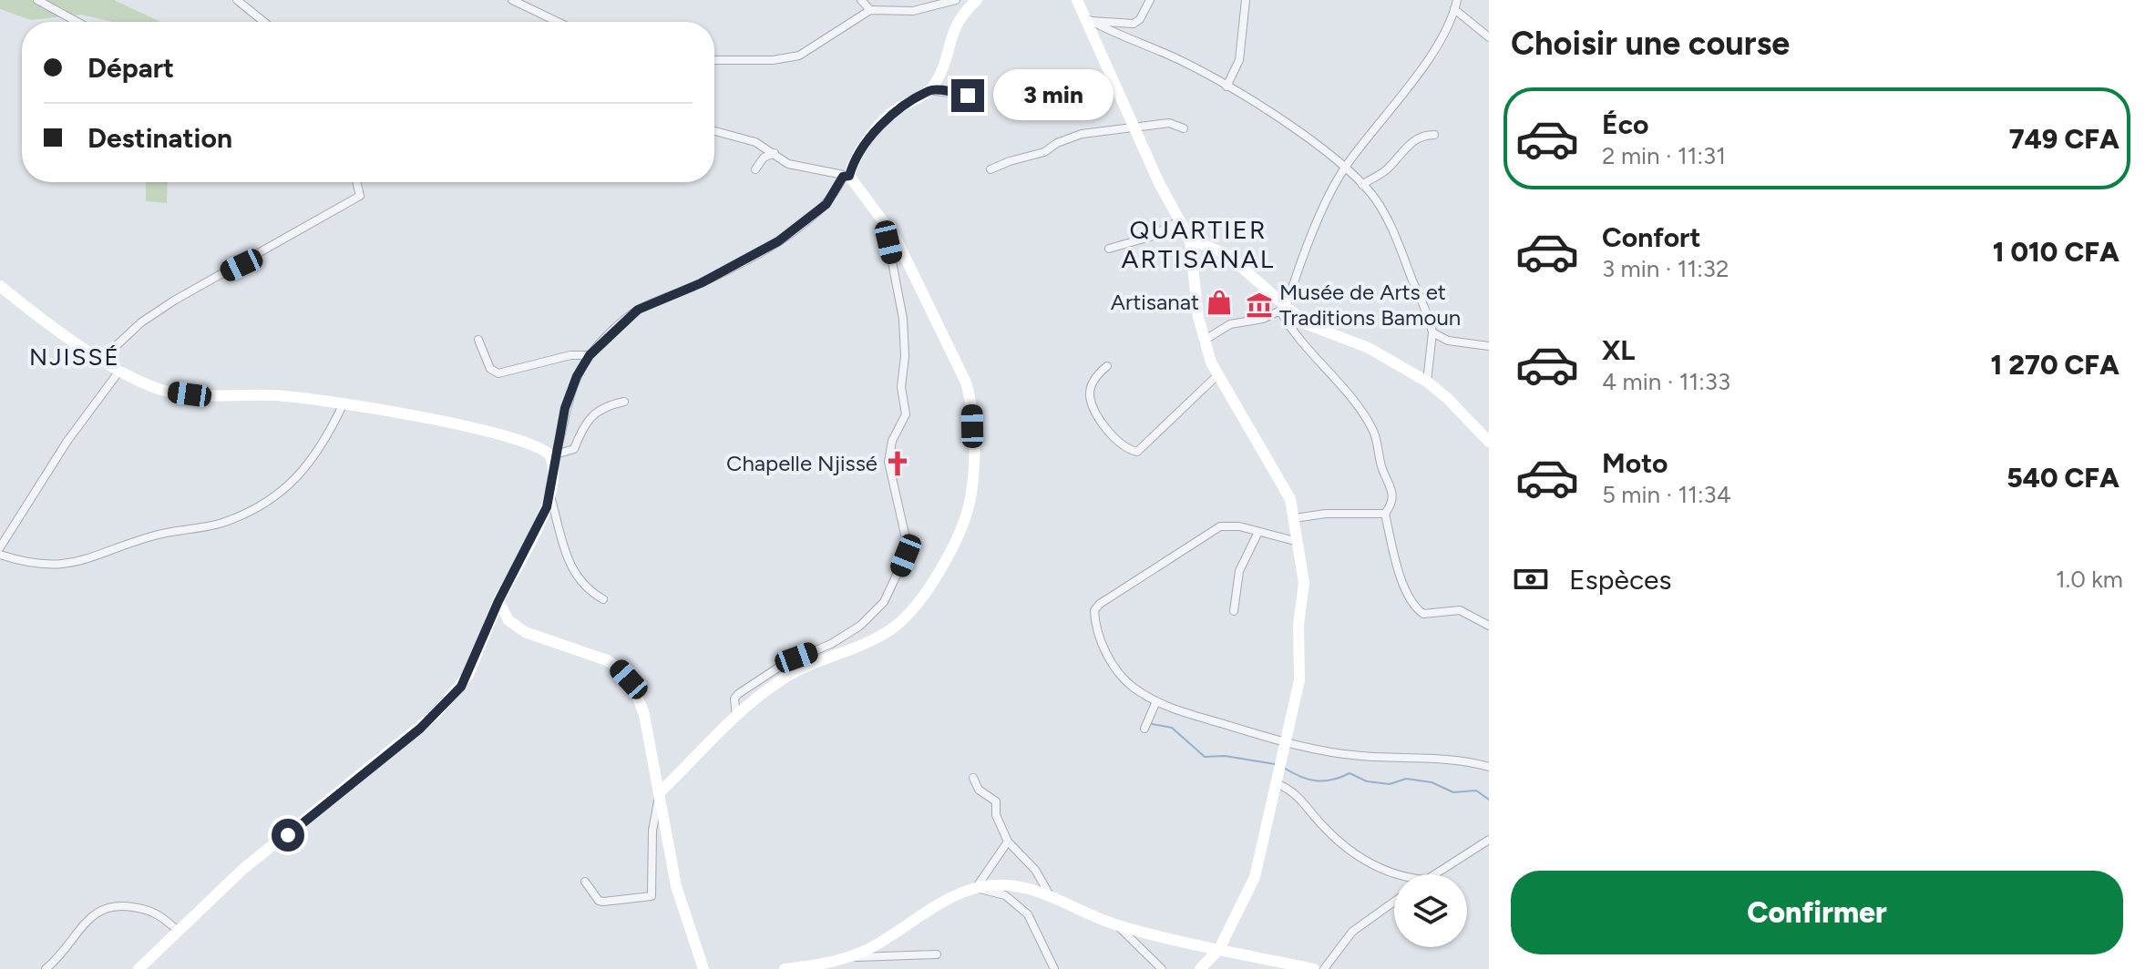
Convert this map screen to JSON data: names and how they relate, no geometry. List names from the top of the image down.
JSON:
{
  "districts": ["QUARTIER ARTISANAL", "NJISSÉ"],
  "places": {
    "shop": ["Artisanat"],
    "museum": ["Musée de Arts et Traditions Bamoun"],
    "church": ["Chapelle Njissé"]
  },
  "page": {
    "heading": "Choisir une course",
    "banner": ["Départ", "Destination"],
    "bubble": "3 min",
    "list": [
      {
        "name": "Éco",
        "note": "2 min · 11:31",
        "value": "749 CFA"
      },
      {
        "name": "Confort",
        "note": "3 min · 11:32",
        "value": "1 010 CFA"
      },
      {
        "name": "XL",
        "note": "4 min · 11:33",
        "value": "1 270 CFA"
      },
      {
        "name": "Moto",
        "note": "5 min · 11:34",
        "value": "540 CFA"
      }
    ],
    "pay": ["Espèces", "1.0 km"],
    "buttons": "Confirmer"
  }
}
